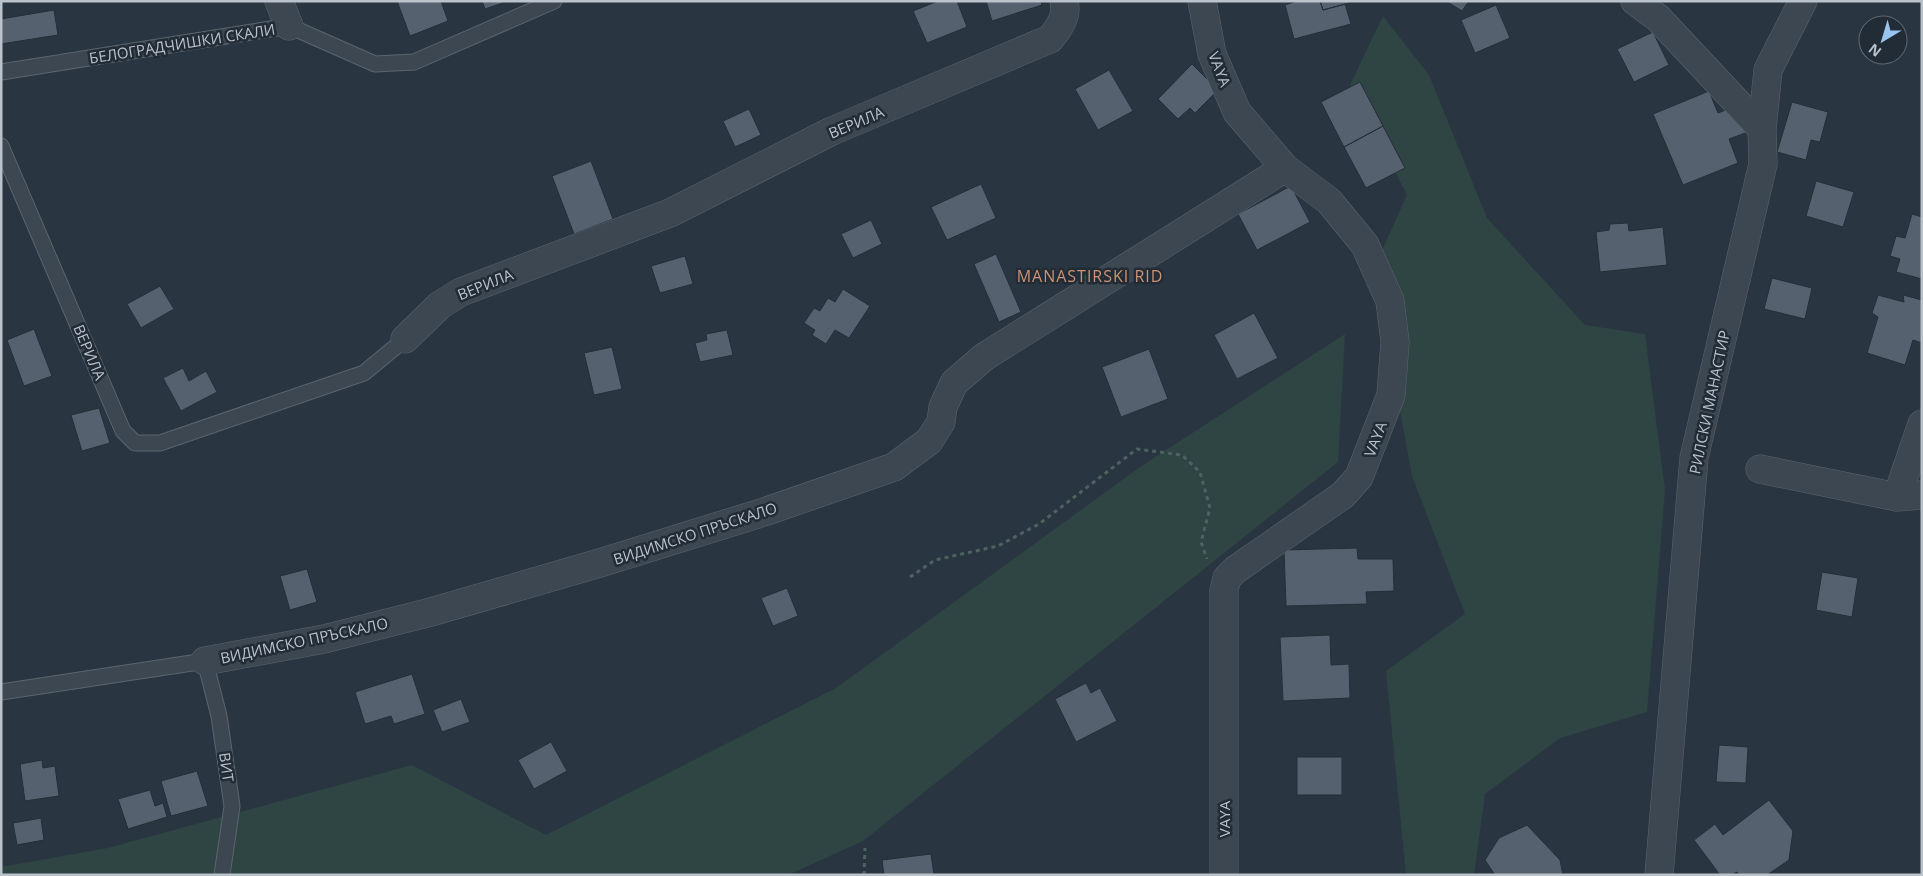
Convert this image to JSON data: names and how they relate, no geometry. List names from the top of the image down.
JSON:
{
  "streets": {
    "street": [
      "VAYA",
      "ВЕРИЛА",
      "РИЛСКИ МАНАСТИР",
      "ВИДИМСКО ПРЪСКАЛО"
    ],
    "lane": ["БЕЛОГРАДЧИШКИ СКАЛИ", "ВИТ"]
  },
  "crossings": [
    ["VAYA", "ВИДИМСКО ПРЪСКАЛО"],
    ["ВИДИМСКО ПРЪСКАЛО", "ВИТ"]
  ],
  "districts": ["MANASTIRSKI RID"],
  "north": "bottom left"
}
